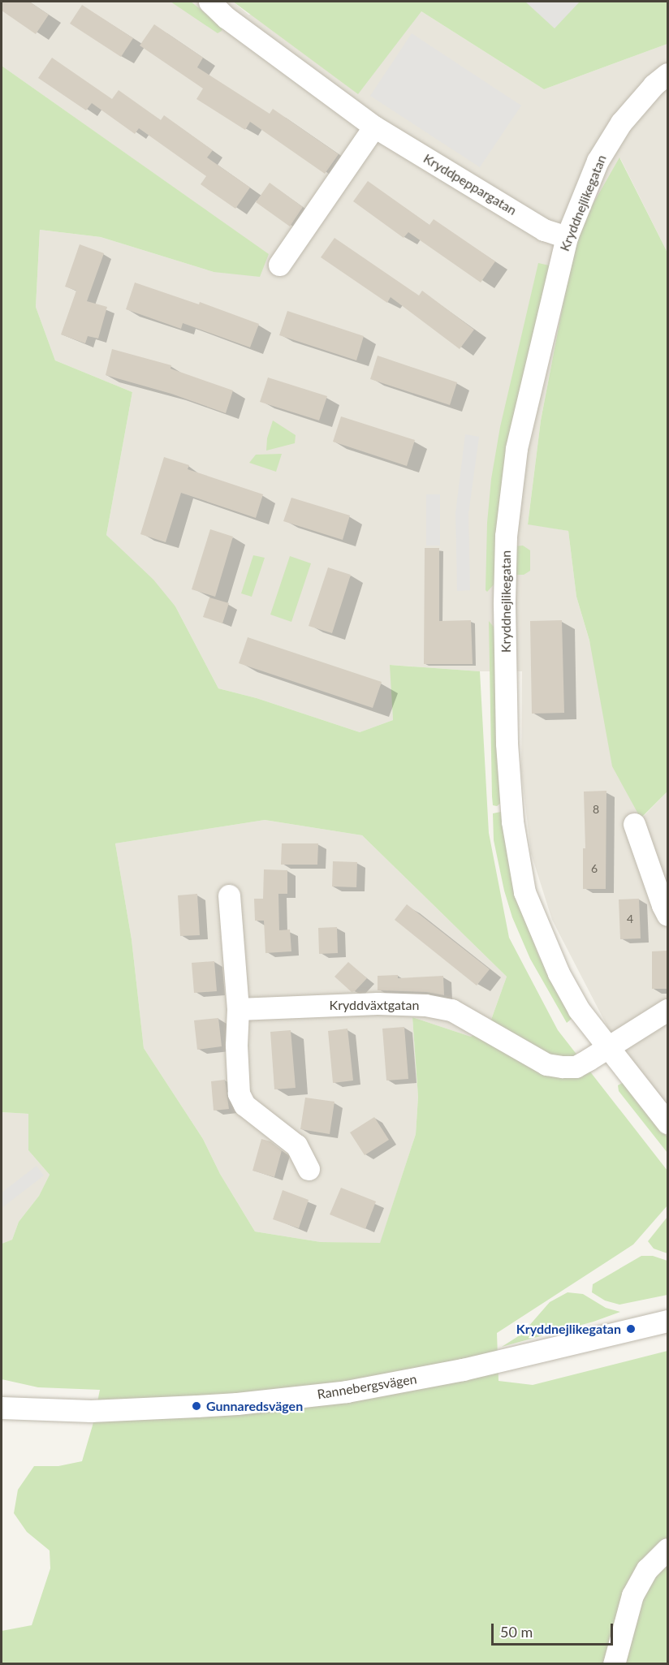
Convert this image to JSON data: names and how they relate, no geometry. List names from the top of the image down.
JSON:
{
  "streets": {
    "street": [
      "Kryddpeppargatan",
      "Kryddnejlikegatan",
      "Kryddväxtgatan",
      "Rannebergsvägen"
    ]
  },
  "crossings": [
    ["Kryddpeppargatan", "Kryddnejlikegatan"],
    ["Kryddnejlikegatan", "Kryddväxtgatan"]
  ],
  "places": ["Kryddnejlikegatan", "Gunnaredsvägen"],
  "house_numbers": ["8", "6", "4"],
  "scale_bar": "50 m"
}
